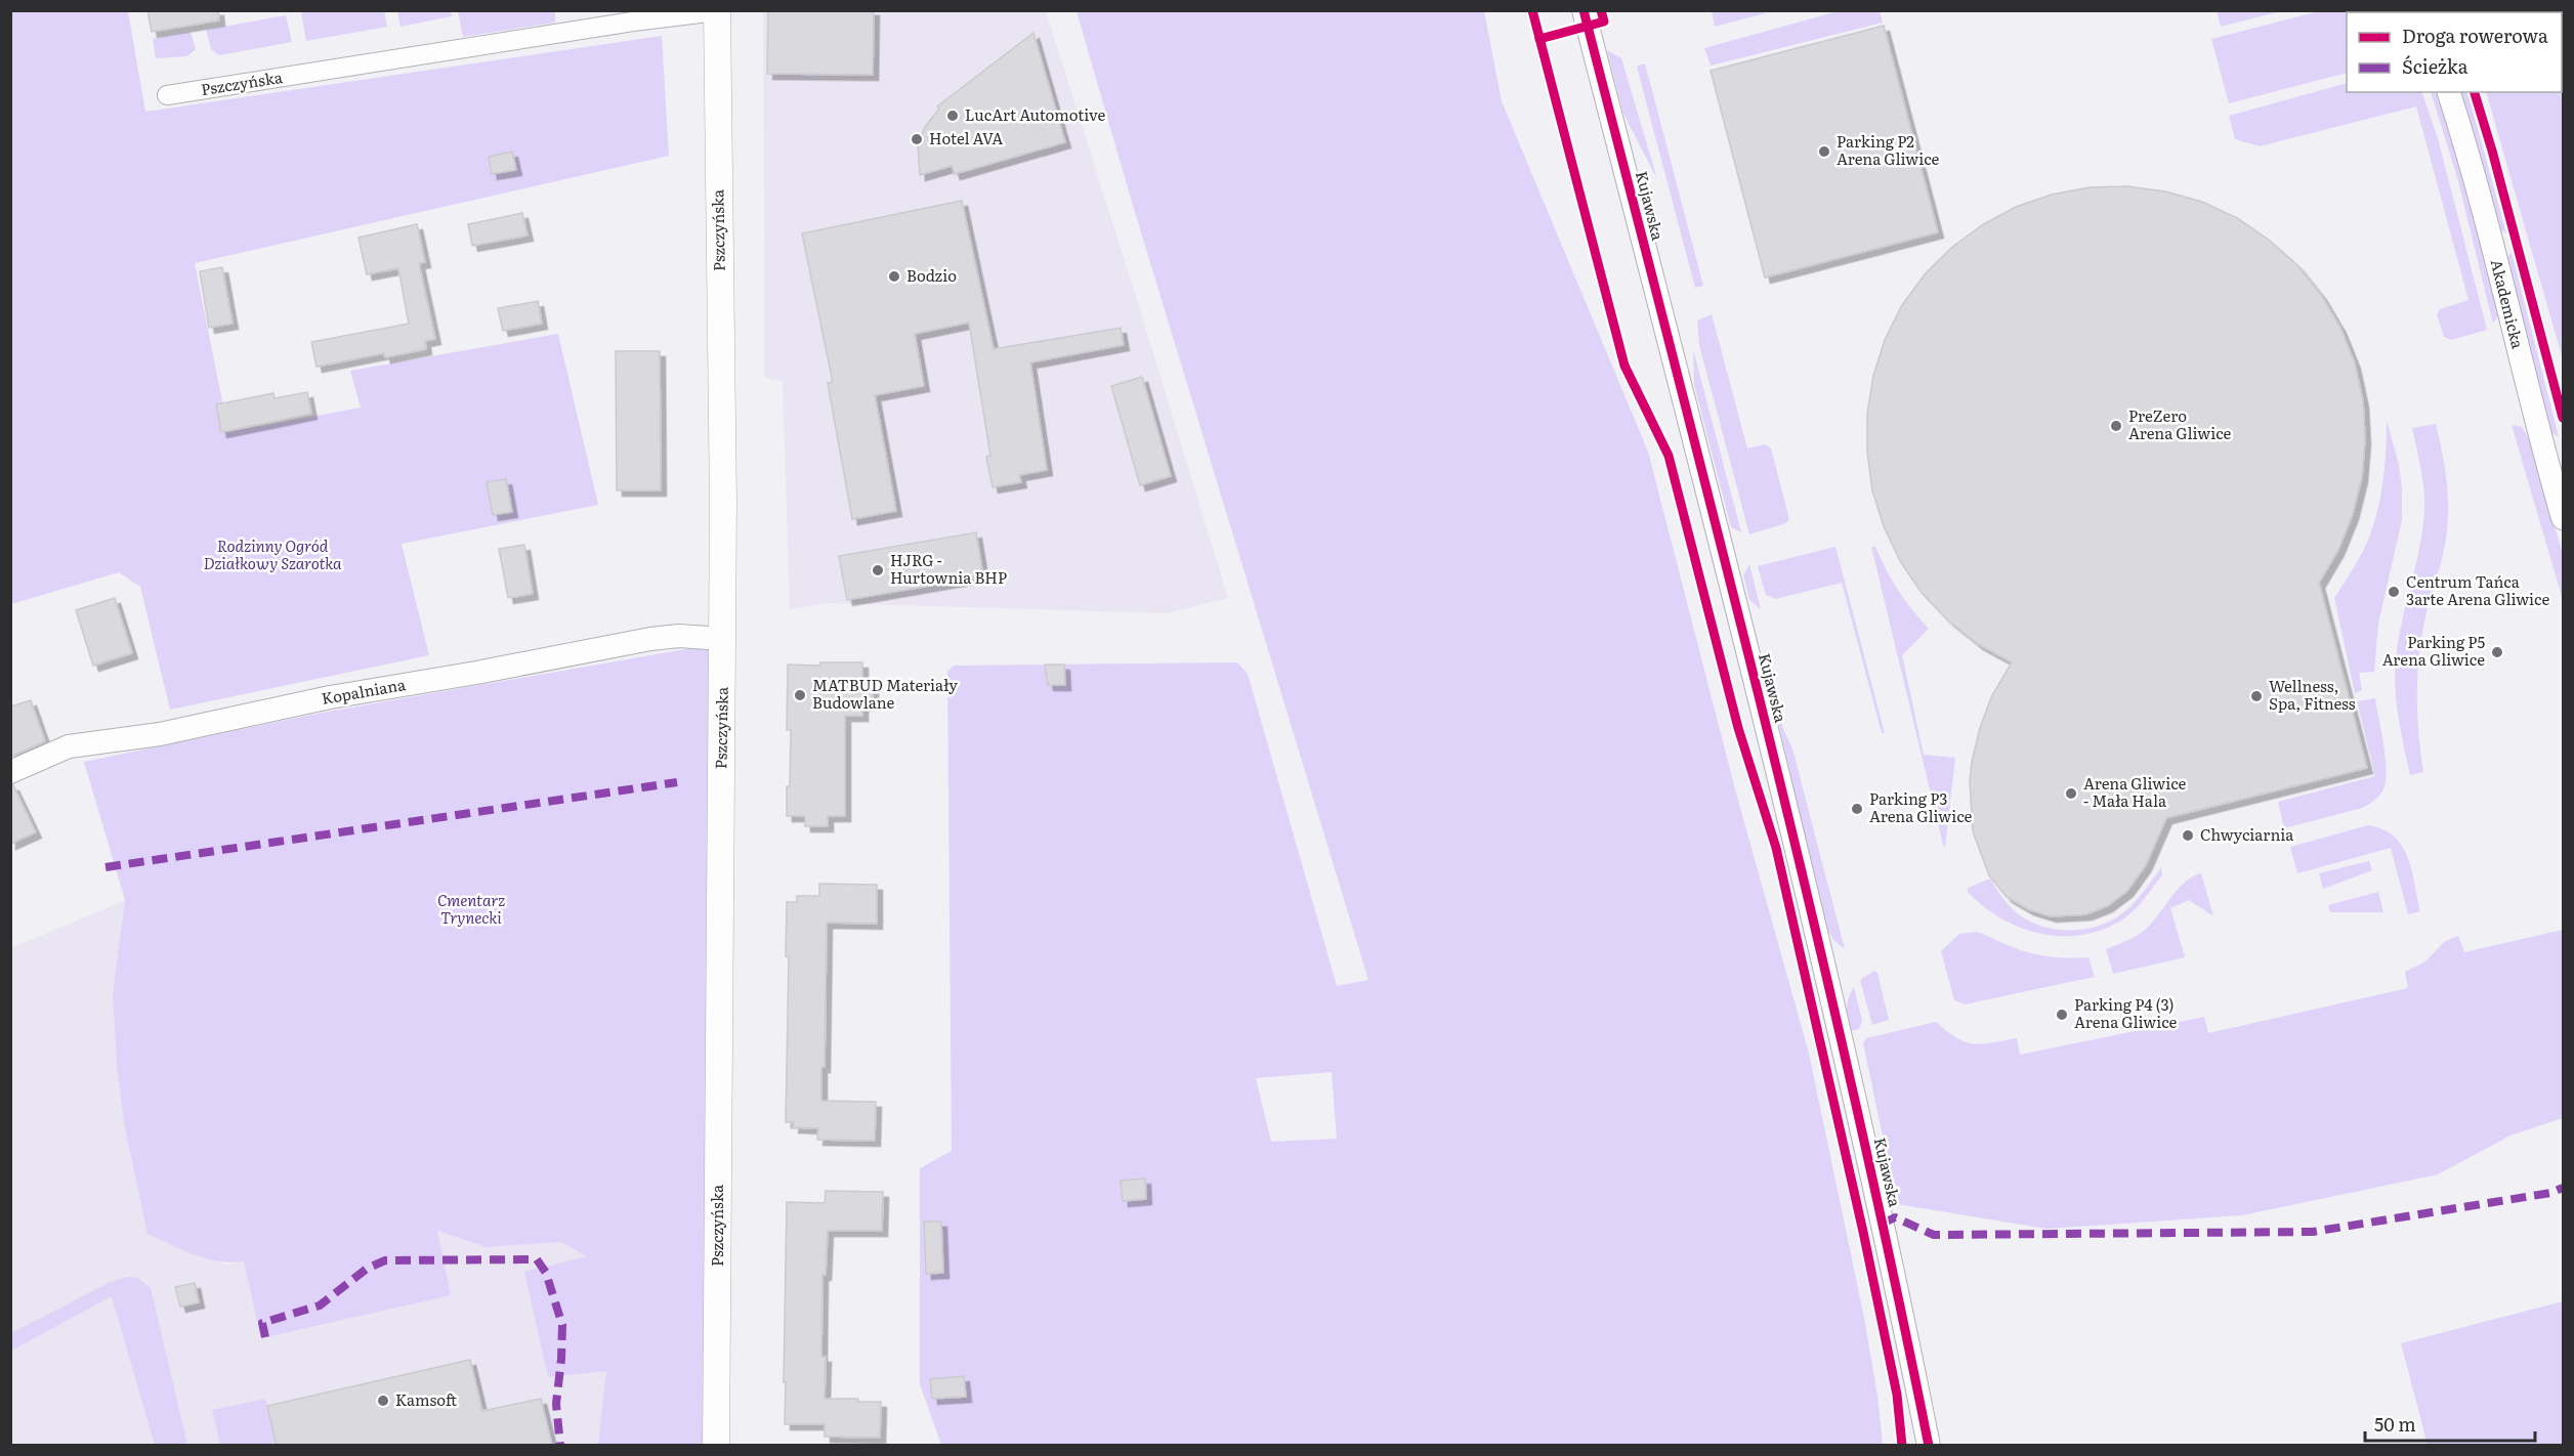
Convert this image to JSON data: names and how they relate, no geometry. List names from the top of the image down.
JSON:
{
  "streets": {
    "main road": ["Pszczyńska"],
    "street": ["Kujawska", "Akademicka", "Kopalniana"]
  },
  "crossings": [
    ["Pszczyńska", "Kopalniana"]
  ],
  "parks": ["Rodzinny Ogród Działkowy Szarotka", "Cmentarz Trynecki"],
  "places": [
    "LucArt Automotive",
    "Hotel AVA",
    "Parking P2 Arena Gliwice",
    "Bodzio",
    "PreZero Arena Gliwice",
    "HJRG - Hurtownia BHP",
    "Centrum Tańca 3arte Arena Gliwice",
    "Parking P5 Arena Gliwice",
    "MATBUD Materiały Budowlane",
    "Wellness, Spa, Fitness",
    "Arena Gliwice - Mała Hala",
    "Parking P3 Arena Gliwice",
    "Chwyciarnia",
    "Parking P4 (3) Arena Gliwice",
    "Kamsoft"
  ],
  "legend": ["Droga rowerowa", "Ścieżka"],
  "scale_bar": "50 m"
}
